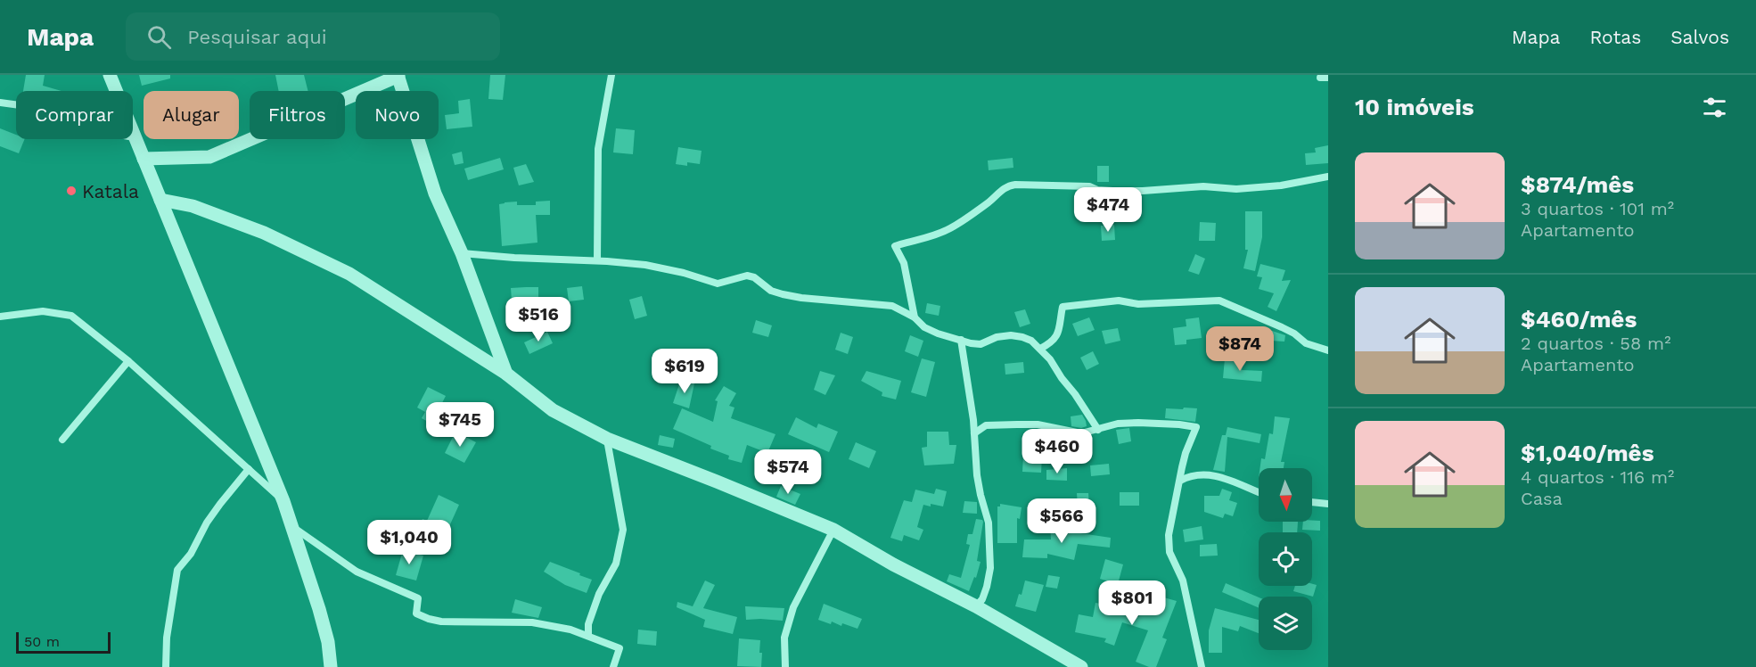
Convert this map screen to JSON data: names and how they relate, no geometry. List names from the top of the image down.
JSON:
{
  "places": ["Katala"],
  "scale_bar": "50 m",
  "north": "bottom",
  "page": {
    "header": "Mapa",
    "search": "Pesquisar aqui",
    "nav": ["Mapa", "Rotas", "Salvos"],
    "heading": "10 imóveis",
    "chip": [
      "Comprar",
      "Alugar",
      "Filtros",
      "Novo"
    ],
    "list": [
      {
        "name": "$874/mês",
        "note": "3 quartos · 101 m² · Apartamento"
      },
      {
        "name": "$460/mês",
        "note": "2 quartos · 58 m² · Apartamento"
      },
      {
        "name": "$1,040/mês",
        "note": "4 quartos · 116 m² · Casa"
      }
    ],
    "price": [
      "$474",
      "$516",
      "$874",
      "$619",
      "$745",
      "$460",
      "$574",
      "$566",
      "$1,040",
      "$801"
    ],
    "scale": "50 m"
  }
}
